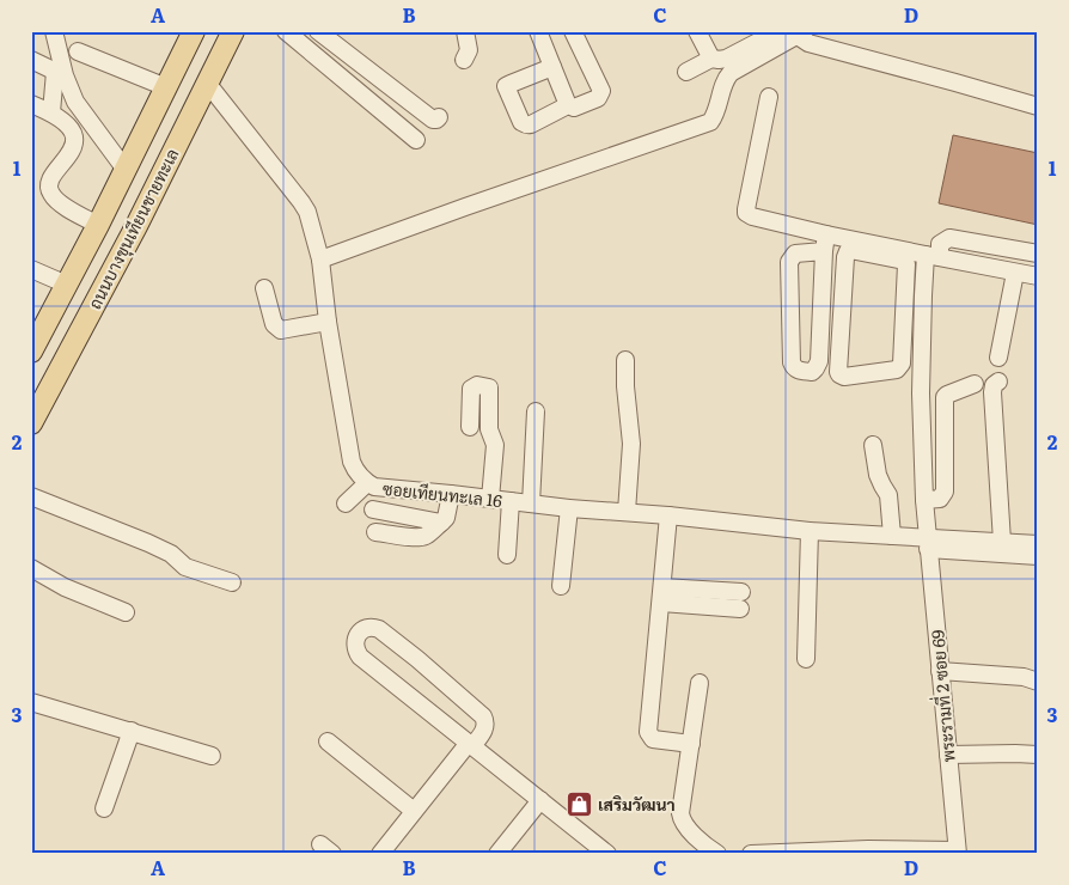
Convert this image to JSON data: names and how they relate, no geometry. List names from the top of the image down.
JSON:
{
  "streets": {
    "main road": ["ถนนบางขุนเทียนชายทะเล"],
    "street": ["ซอยเทียนทะเล 16", "พระรามที่ 2 ซอย 69"]
  },
  "crossings": [
    ["ถนนบางขุนเทียนชายทะเล", "ซอยเทียนทะเล 16"],
    ["ซอยเทียนทะเล 16", "พระรามที่ 2 ซอย 69"]
  ],
  "places": {
    "shop": ["เสริมวัฒนา"]
  },
  "grid": {
    "columns": [
      "A",
      "B",
      "C",
      "D"
    ],
    "rows": ["1", "2", "3"]
  }
}
